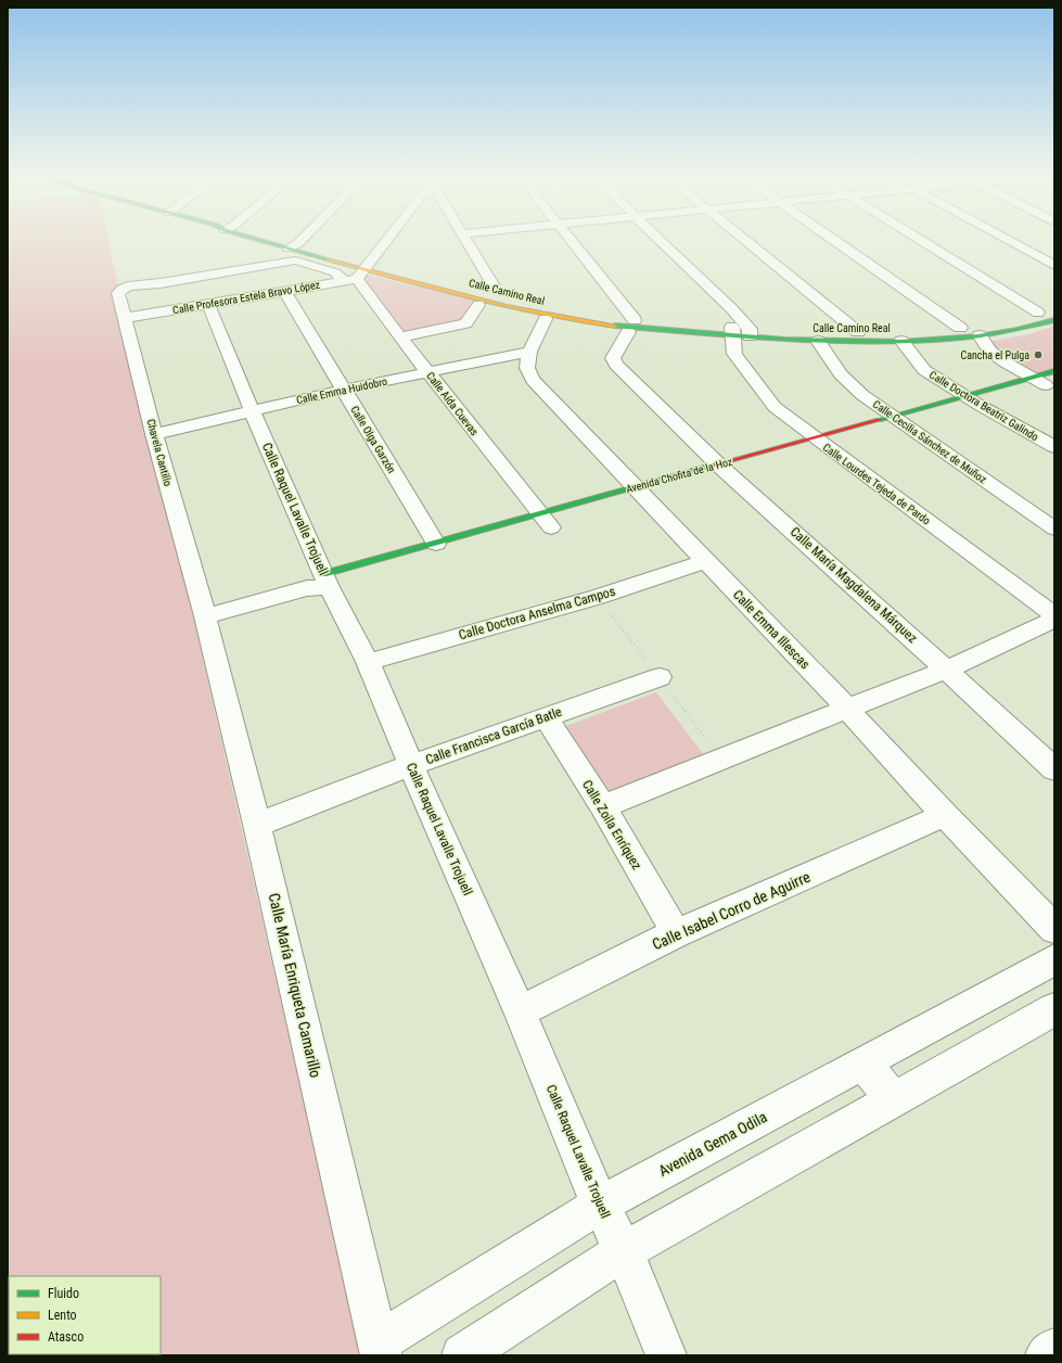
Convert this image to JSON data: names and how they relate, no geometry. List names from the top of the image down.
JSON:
{
  "streets": {
    "street": [
      "Calle Camino Real",
      "Calle Profesora Estela Bravo López",
      "Calle Emma Huidobro",
      "Calle Aída Cuevas",
      "Calle Doctora Beatriz Galindo",
      "Calle Olga Garzón",
      "Calle Cecilia Sánchez de Muñoz",
      "Chavela Cantillo",
      "Avenida Chofita de la Hoz",
      "Calle Lourdes Tejeda de Pardo",
      "Calle Raquel Lavalle Trojuell",
      "Calle María Magdalena Márquez",
      "Calle Doctora Anselma Campos",
      "Calle Emma Illescas",
      "Calle Francisca García Batle",
      "Calle Zoila Enríquez",
      "Calle Isabel Corro de Aguirre",
      "Calle María Enriqueta Camarillo",
      "Avenida Gema Odila"
    ]
  },
  "crossings": [
    ["Calle Camino Real", "Calle Profesora Estela Bravo López"],
    ["Calle Camino Real", "Calle Aída Cuevas"],
    ["Calle Camino Real", "Calle Doctora Beatriz Galindo"],
    ["Calle Camino Real", "Calle Cecilia Sánchez de Muñoz"],
    ["Calle Camino Real", "Chavela Cantillo"],
    ["Calle Camino Real", "Calle Lourdes Tejeda de Pardo"],
    ["Calle Camino Real", "Calle María Magdalena Márquez"],
    ["Calle Profesora Estela Bravo López", "Calle Aída Cuevas"],
    ["Calle Profesora Estela Bravo López", "Calle Olga Garzón"],
    ["Calle Profesora Estela Bravo López", "Chavela Cantillo"],
    ["Calle Profesora Estela Bravo López", "Calle Raquel Lavalle Trojuell"],
    ["Calle Emma Huidobro", "Calle Aída Cuevas"],
    ["Calle Emma Huidobro", "Calle Olga Garzón"],
    ["Calle Emma Huidobro", "Chavela Cantillo"],
    ["Calle Emma Huidobro", "Calle Raquel Lavalle Trojuell"],
    ["Calle Emma Huidobro", "Calle Emma Illescas"],
    ["Calle Aída Cuevas", "Chavela Cantillo"],
    ["Calle Aída Cuevas", "Avenida Chofita de la Hoz"],
    ["Calle Doctora Beatriz Galindo", "Avenida Chofita de la Hoz"],
    ["Calle Olga Garzón", "Avenida Chofita de la Hoz"],
    ["Calle Cecilia Sánchez de Muñoz", "Avenida Chofita de la Hoz"],
    ["Chavela Cantillo", "Avenida Chofita de la Hoz"],
    ["Chavela Cantillo", "Calle María Enriqueta Camarillo"],
    ["Avenida Chofita de la Hoz", "Calle Lourdes Tejeda de Pardo"],
    ["Avenida Chofita de la Hoz", "Calle Raquel Lavalle Trojuell"],
    ["Avenida Chofita de la Hoz", "Calle María Magdalena Márquez"],
    ["Avenida Chofita de la Hoz", "Calle Emma Illescas"],
    ["Avenida Chofita de la Hoz", "Calle María Enriqueta Camarillo"],
    ["Calle Raquel Lavalle Trojuell", "Calle Doctora Anselma Campos"],
    ["Calle Raquel Lavalle Trojuell", "Calle Francisca García Batle"],
    ["Calle Raquel Lavalle Trojuell", "Calle Isabel Corro de Aguirre"],
    ["Calle Raquel Lavalle Trojuell", "Avenida Gema Odila"],
    ["Calle Doctora Anselma Campos", "Calle Emma Illescas"],
    ["Calle Emma Illescas", "Calle Isabel Corro de Aguirre"],
    ["Calle Francisca García Batle", "Calle Zoila Enríquez"],
    ["Calle Francisca García Batle", "Calle María Enriqueta Camarillo"],
    ["Calle Zoila Enríquez", "Calle Isabel Corro de Aguirre"],
    ["Calle María Enriqueta Camarillo", "Avenida Gema Odila"]
  ],
  "places": ["Cancha el Pulga"],
  "legend": ["Fluido", "Lento", "Atasco"]
}
